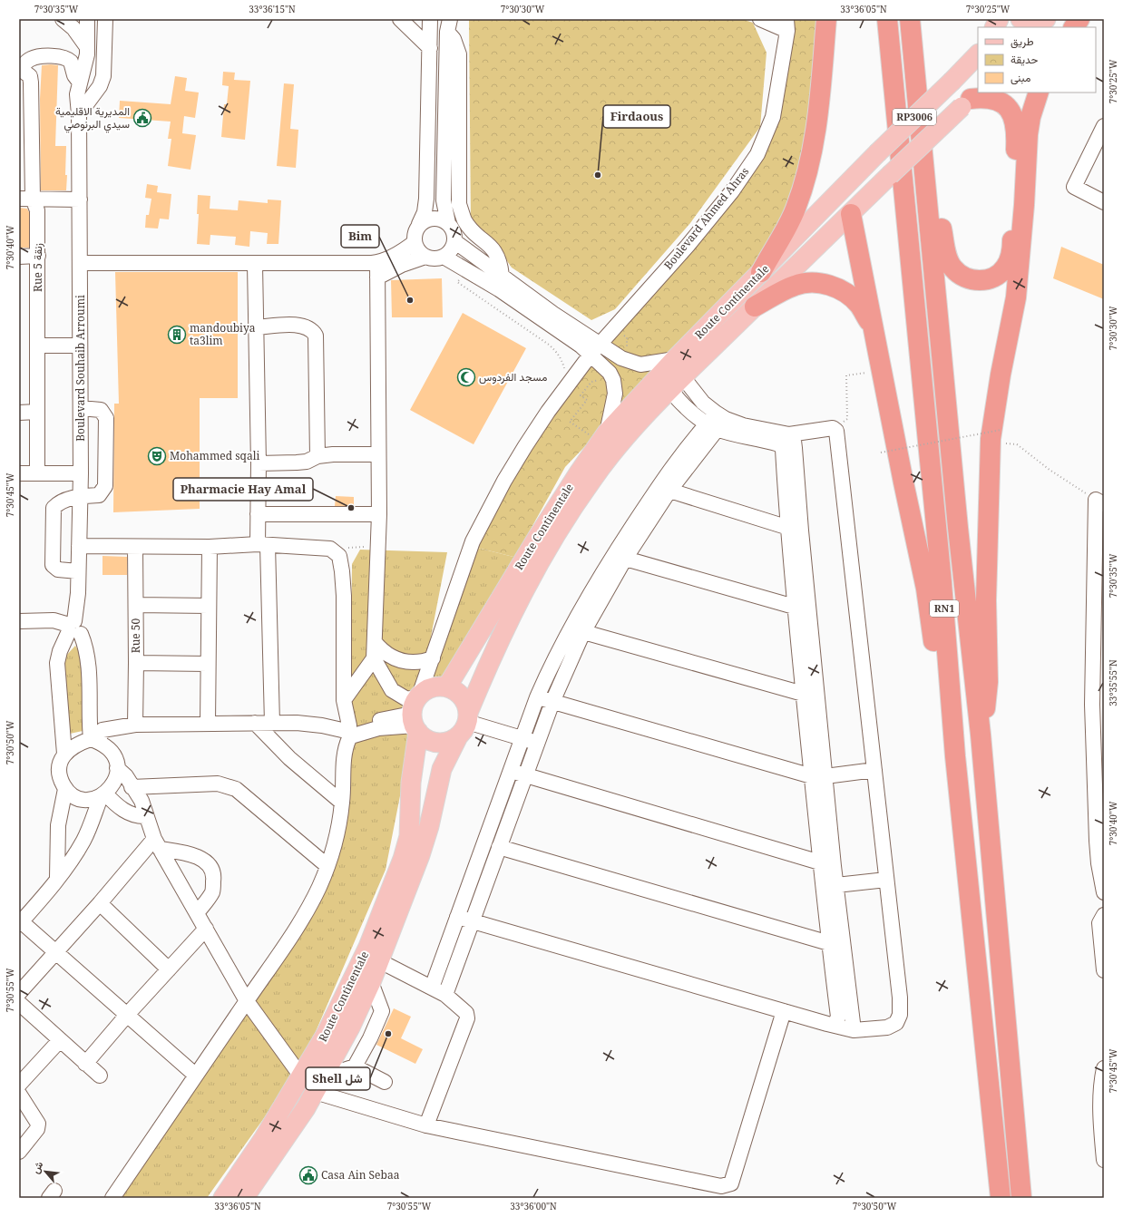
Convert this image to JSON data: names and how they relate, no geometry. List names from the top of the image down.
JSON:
{
  "streets": {
    "highway": ["RN1"],
    "main road": ["RP3006", "Route Continentale"],
    "street": [
      "Boulevard Ahmed Ahras",
      "Rue 5 زنقة",
      "Boulevard Souhaib Arroumi",
      "Rue 50"
    ]
  },
  "crossings": [
    ["Boulevard Ahmed Ahras", "Route Continentale"]
  ],
  "places": {
    "public building": ["المديرية الاقليمية سيدي البرنوصي", "Casa Ain Sebaa"],
    "other": [
      "Firdaous",
      "Bim",
      "Pharmacie Hay Amal",
      "Shell شل"
    ],
    "building": ["mandoubiya ta3lim"],
    "mosque": ["مسجد الفردوس"],
    "theatre": ["Mohammed sqali"]
  },
  "legend": ["طريق", "حديقة", "مبنى"],
  "north": "top left",
  "coordinates": [
    "7°30'35\"W",
    "33°36'15\"N",
    "7°30'30\"W",
    "33°36'05\"N",
    "7°30'25\"W",
    "7°30'40\"W",
    "7°30'45\"W",
    "33°35'55\"N",
    "7°30'50\"W",
    "7°30'55\"W",
    "33°36'00\"N"
  ]
}
